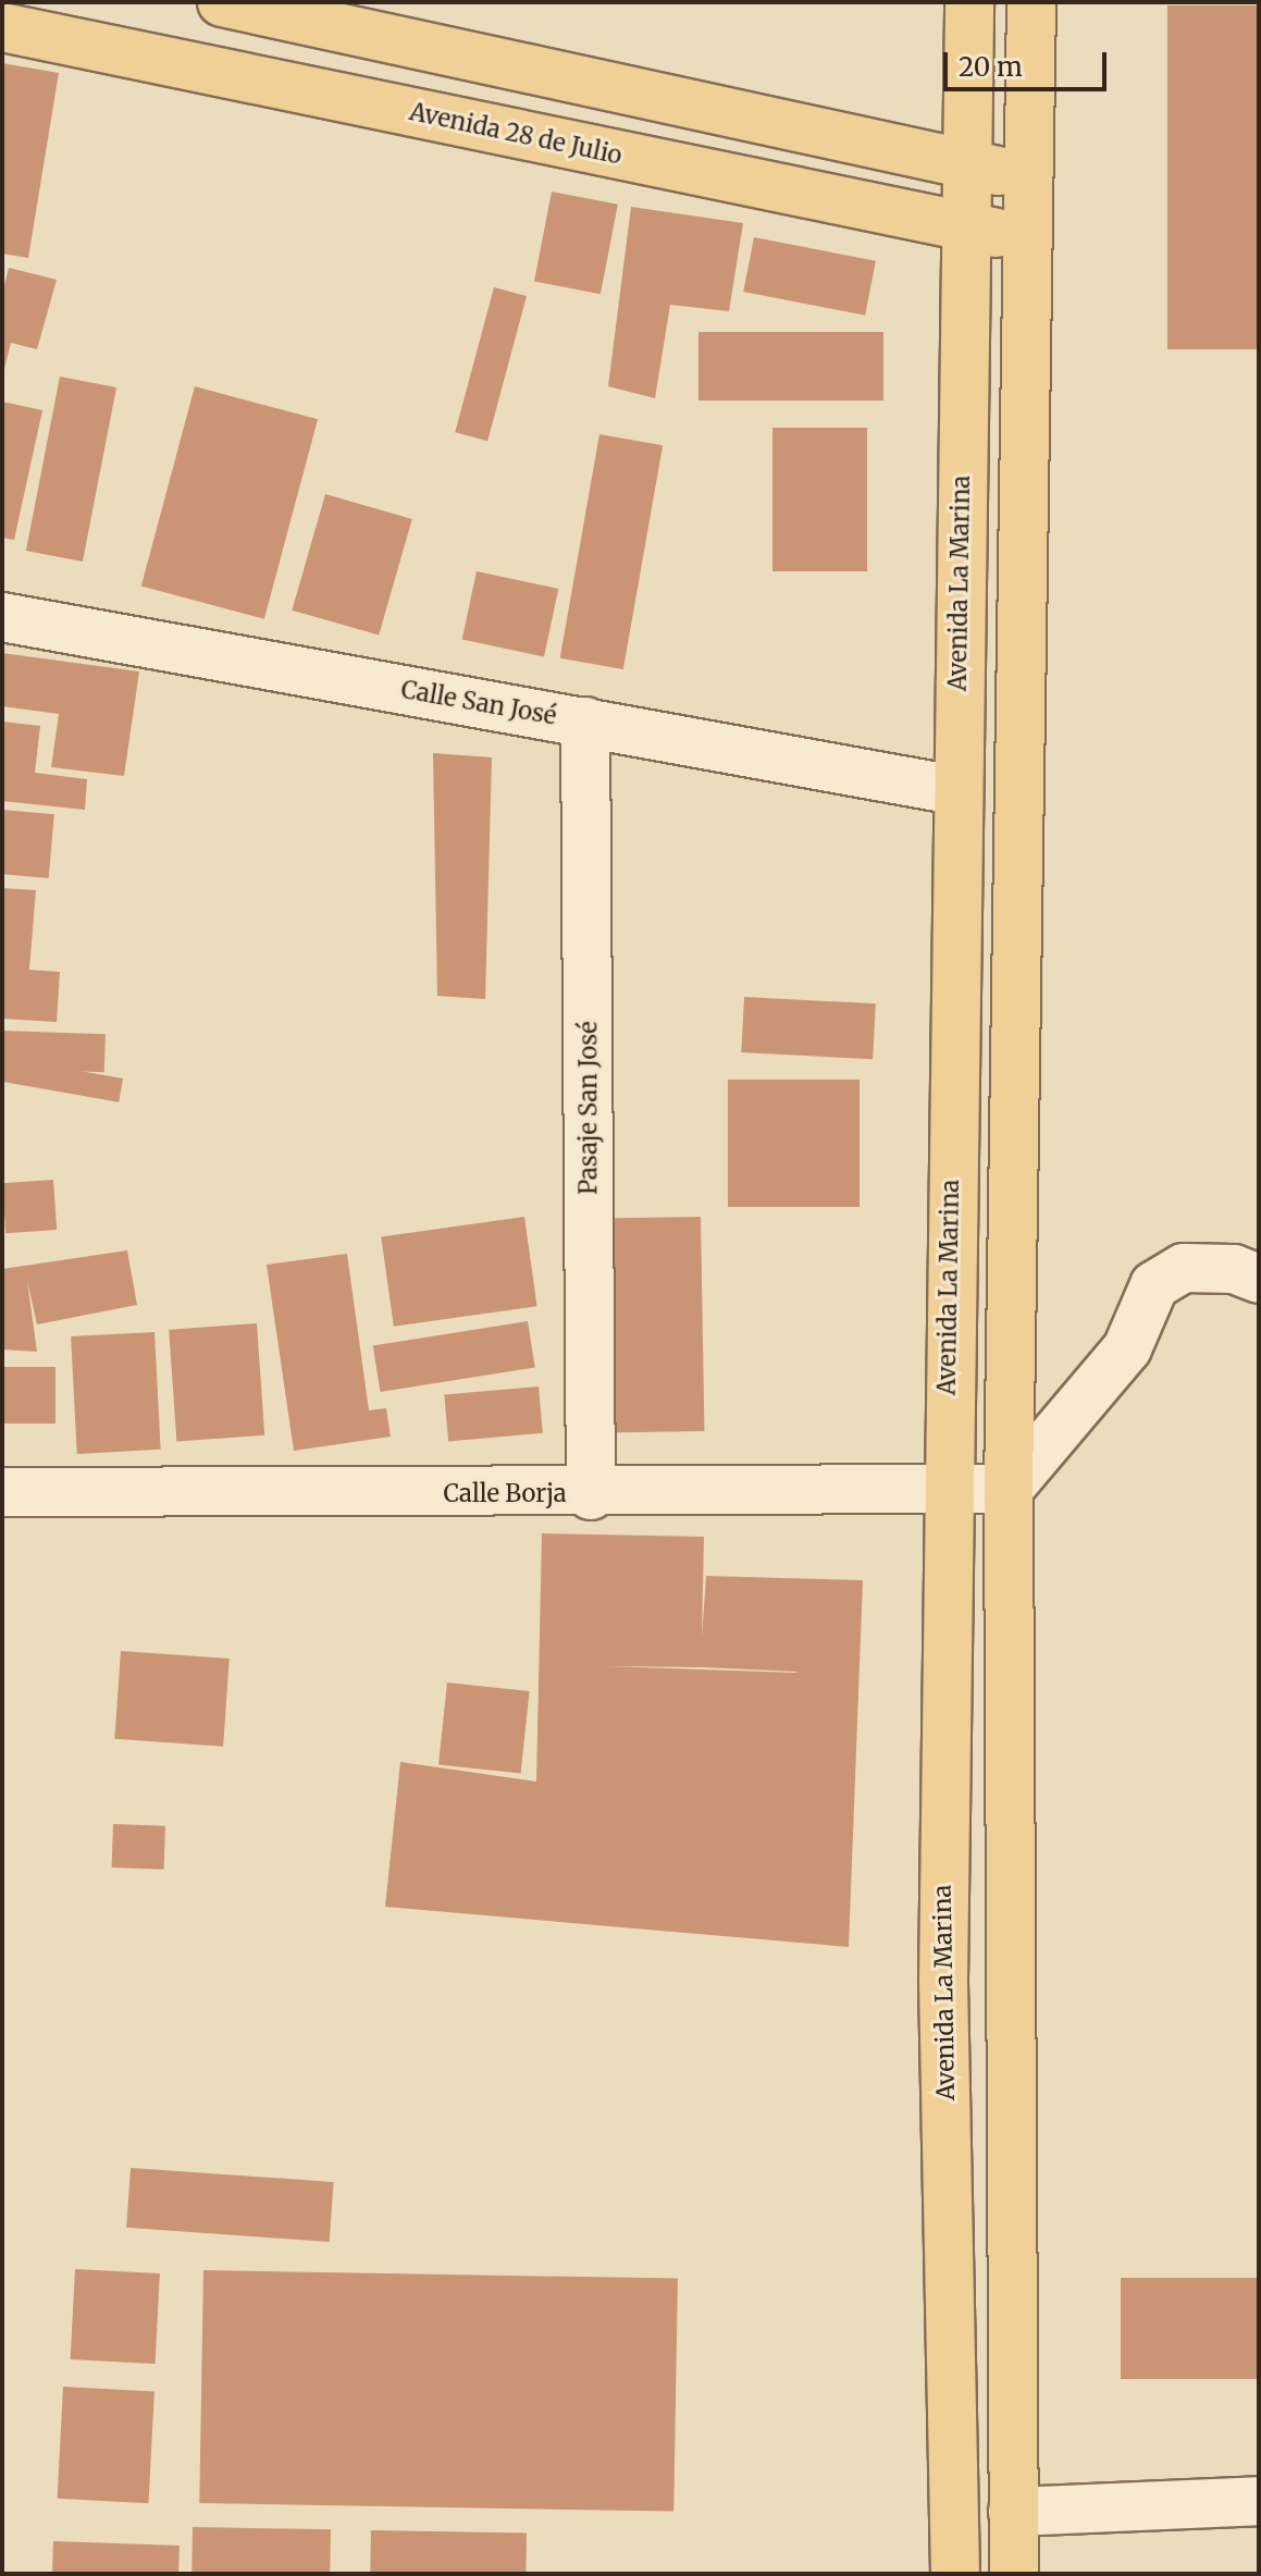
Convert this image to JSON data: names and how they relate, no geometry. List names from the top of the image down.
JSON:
{
  "streets": {
    "main road": ["Avenida 28 de Julio", "Avenida La Marina"],
    "street": ["Calle San José", "Pasaje San José", "Calle Borja"]
  },
  "crossings": [
    ["Avenida 28 de Julio", "Avenida La Marina"],
    ["Avenida La Marina", "Calle San José"],
    ["Avenida La Marina", "Calle Borja"],
    ["Calle San José", "Pasaje San José"],
    ["Pasaje San José", "Calle Borja"]
  ],
  "scale_bar": "20 m"
}
